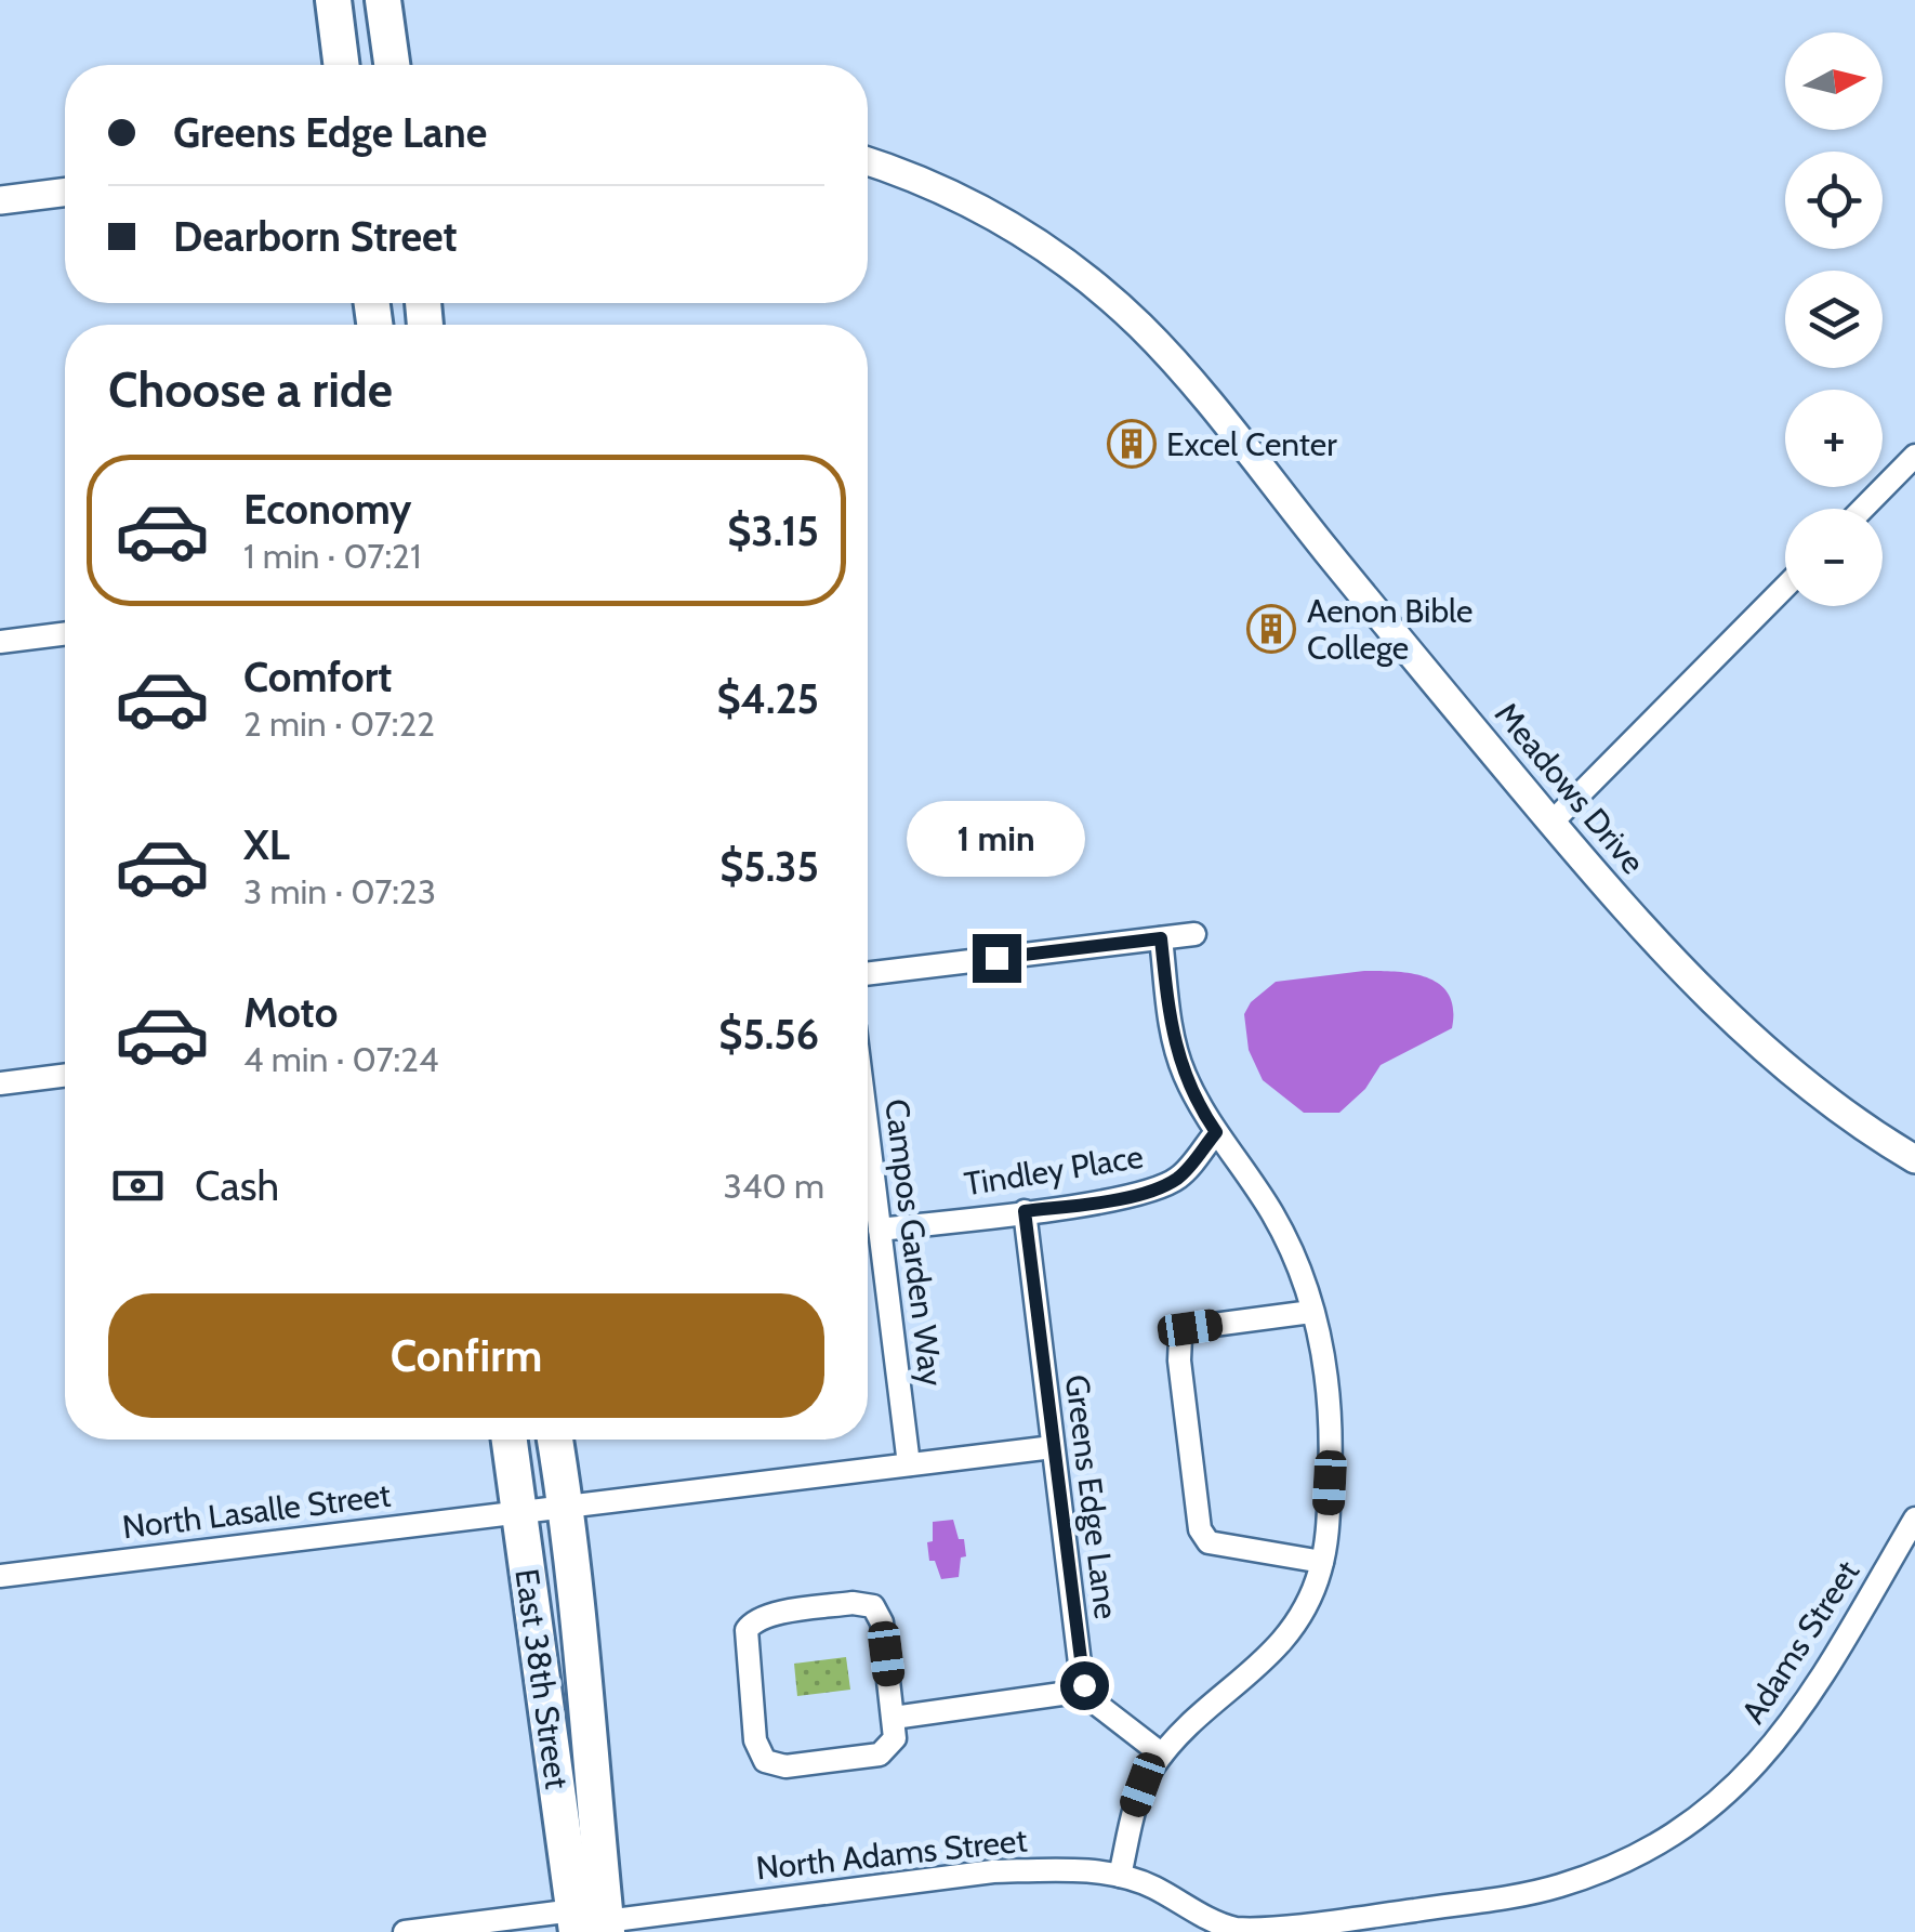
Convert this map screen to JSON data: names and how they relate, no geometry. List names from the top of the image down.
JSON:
{
  "streets": {
    "main road": ["East 38th Street"],
    "street": [
      "Meadows Drive",
      "Tindley Place",
      "Campos Garden Way",
      "Greens Edge Lane",
      "North Lasalle Street",
      "Adams Street",
      "North Adams Street"
    ]
  },
  "crossings": [
    ["Tindley Place", "Campos Garden Way"],
    ["Tindley Place", "Greens Edge Lane"],
    ["Campos Garden Way", "North Lasalle Street"],
    ["Greens Edge Lane", "North Lasalle Street"],
    ["North Lasalle Street", "East 38th Street"],
    ["Adams Street", "North Adams Street"],
    ["East 38th Street", "North Adams Street"]
  ],
  "places": {
    "building": ["Excel Center", "Aenon Bible College"]
  },
  "north": "right",
  "page": {
    "map_buttons": ["+", "−"],
    "banner": ["Greens Edge Lane", "Dearborn Street"],
    "heading": "Choose a ride",
    "list": [
      {
        "name": "Economy",
        "note": "1 min · 07:21",
        "value": "$3.15"
      },
      {
        "name": "Comfort",
        "note": "2 min · 07:22",
        "value": "$4.25"
      },
      {
        "name": "XL",
        "note": "3 min · 07:23",
        "value": "$5.35"
      },
      {
        "name": "Moto",
        "note": "4 min · 07:24",
        "value": "$5.56"
      }
    ],
    "bubble": "1 min",
    "pay": ["Cash", "340 m"],
    "buttons": "Confirm"
  }
}
